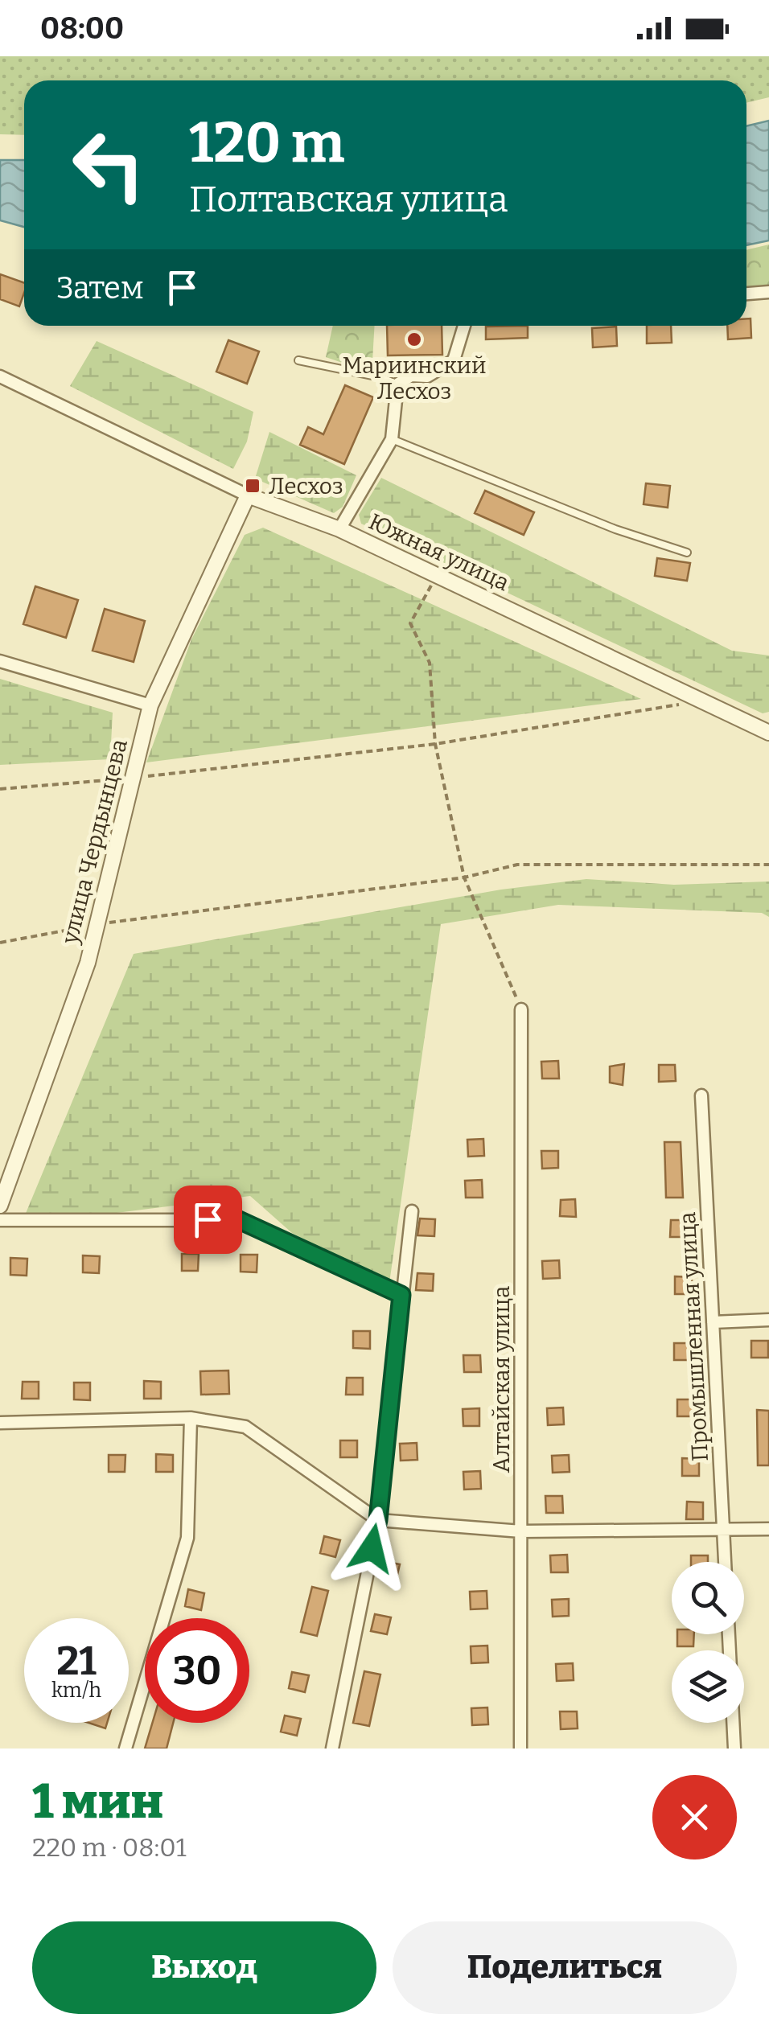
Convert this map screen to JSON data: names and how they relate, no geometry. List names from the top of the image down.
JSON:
{
  "streets": {
    "street": [
      "Южная улица",
      "улица Чердынцева",
      "Промышленная улица",
      "Алтайская улица"
    ]
  },
  "crossings": [
    ["Южная улица", "улица Чердынцева"]
  ],
  "places": {
    "other": ["Мариинский Лесхоз"],
    "transit": ["Лесхоз"]
  },
  "page": {
    "status": "08:00",
    "turn": ["120 m", "Полтавская улица"],
    "then": "Затем",
    "speed": "21 km/h",
    "limit": "30",
    "heading": ["1 мин", "220 m · 08:01"],
    "buttons": ["Выход", "Поделиться"]
  }
}
